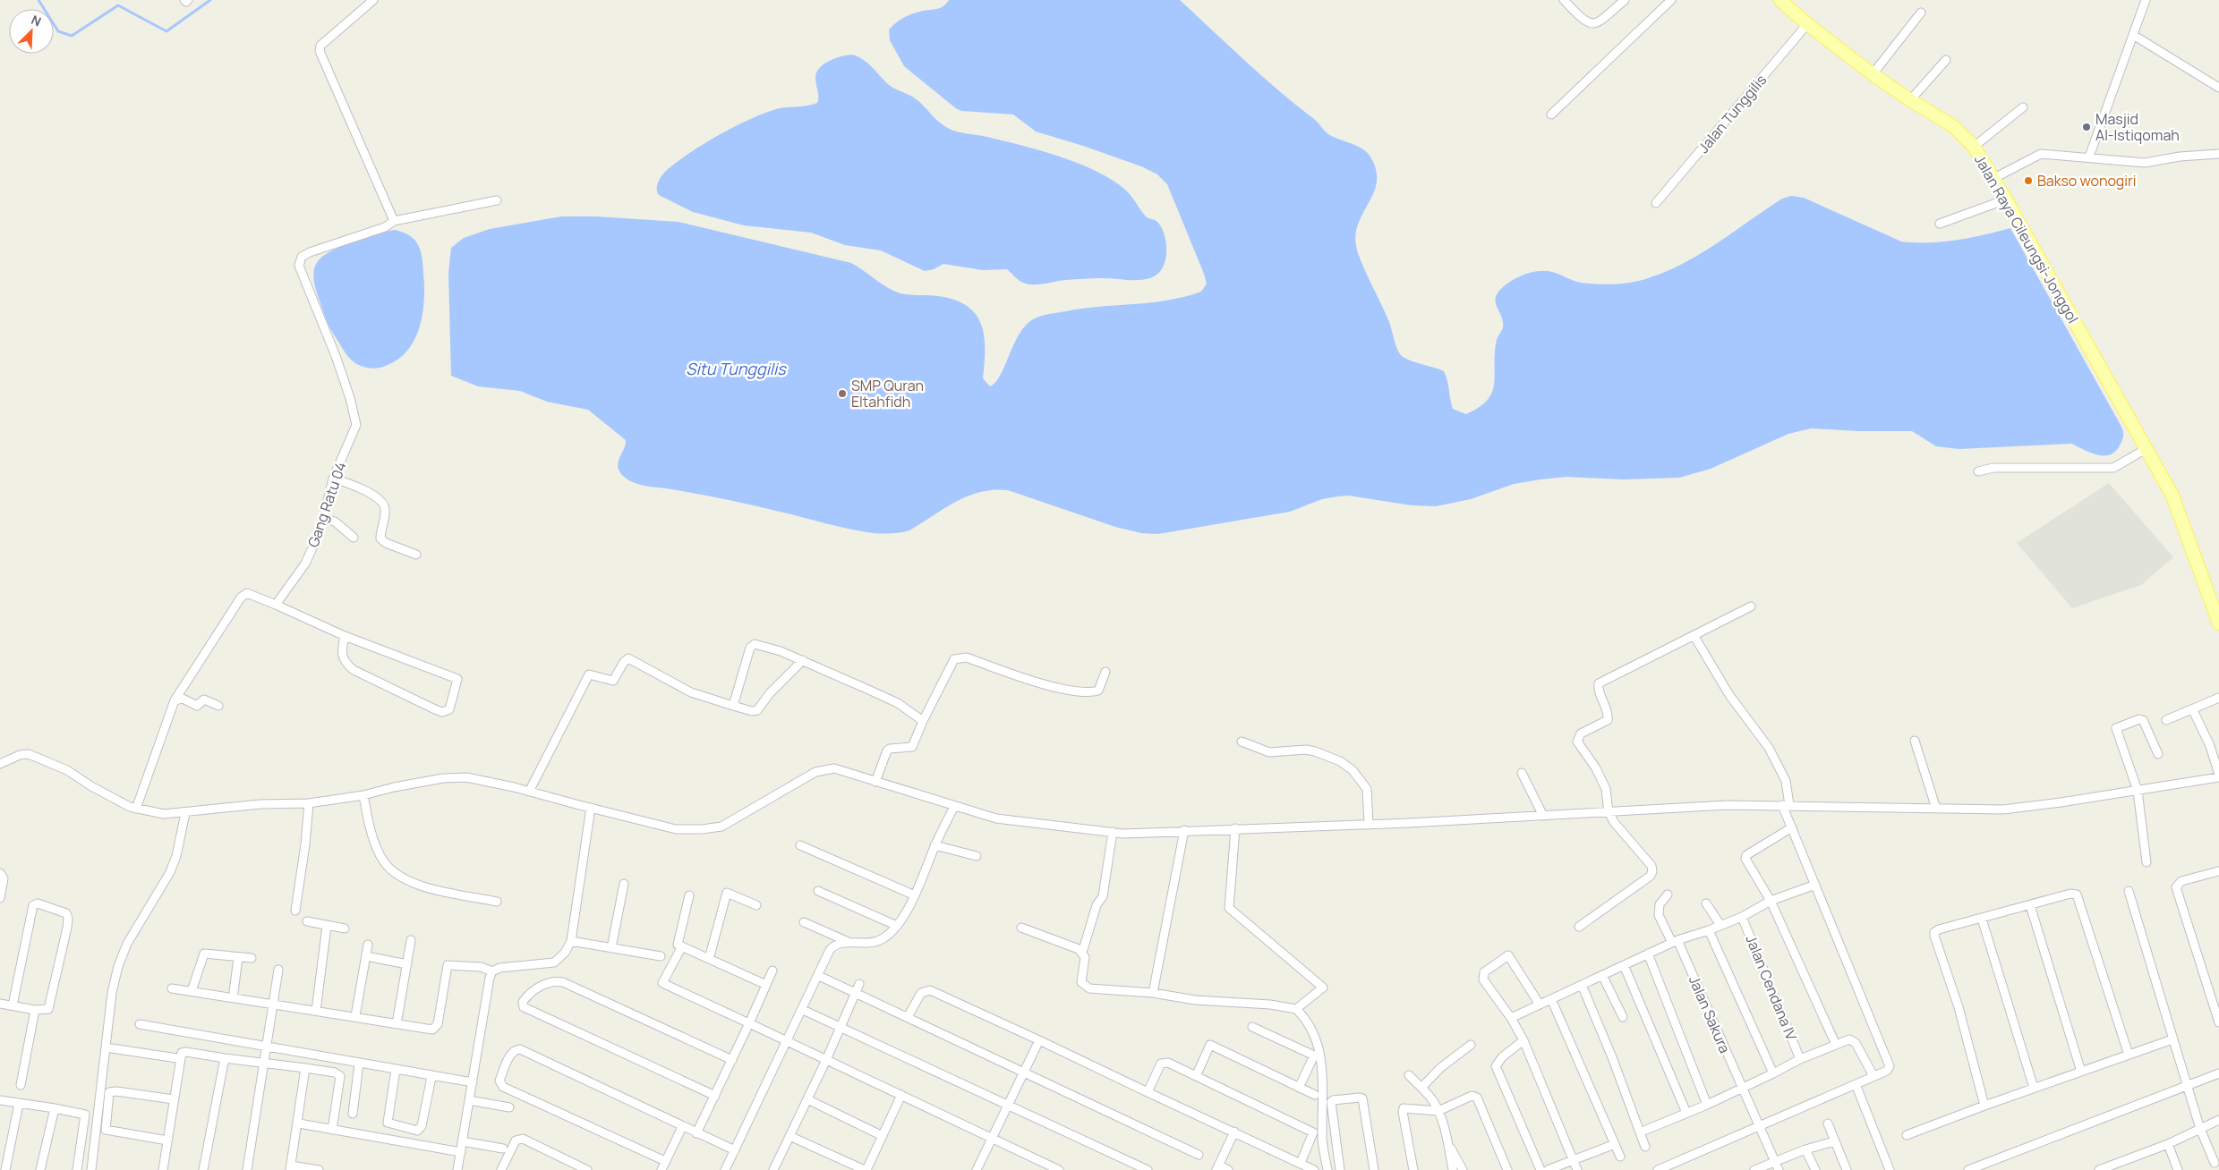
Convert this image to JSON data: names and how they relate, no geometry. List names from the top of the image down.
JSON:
{
  "streets": {
    "main road": ["Jalan Raya Cileungsi-Jonggol"],
    "street": [
      "Jalan Tunggilis",
      "Gang Ratu 04",
      "Jalan Cendana IV",
      "Jalan Sakura"
    ]
  },
  "crossings": [
    ["Jalan Tunggilis", "Jalan Raya Cileungsi-Jonggol"]
  ],
  "water": ["Situ Tunggilis"],
  "places": ["Masjid Al-Istiqomah", "Bakso wonogiri", "SMP Quran Eltahfidh"],
  "north": "top right"
}
